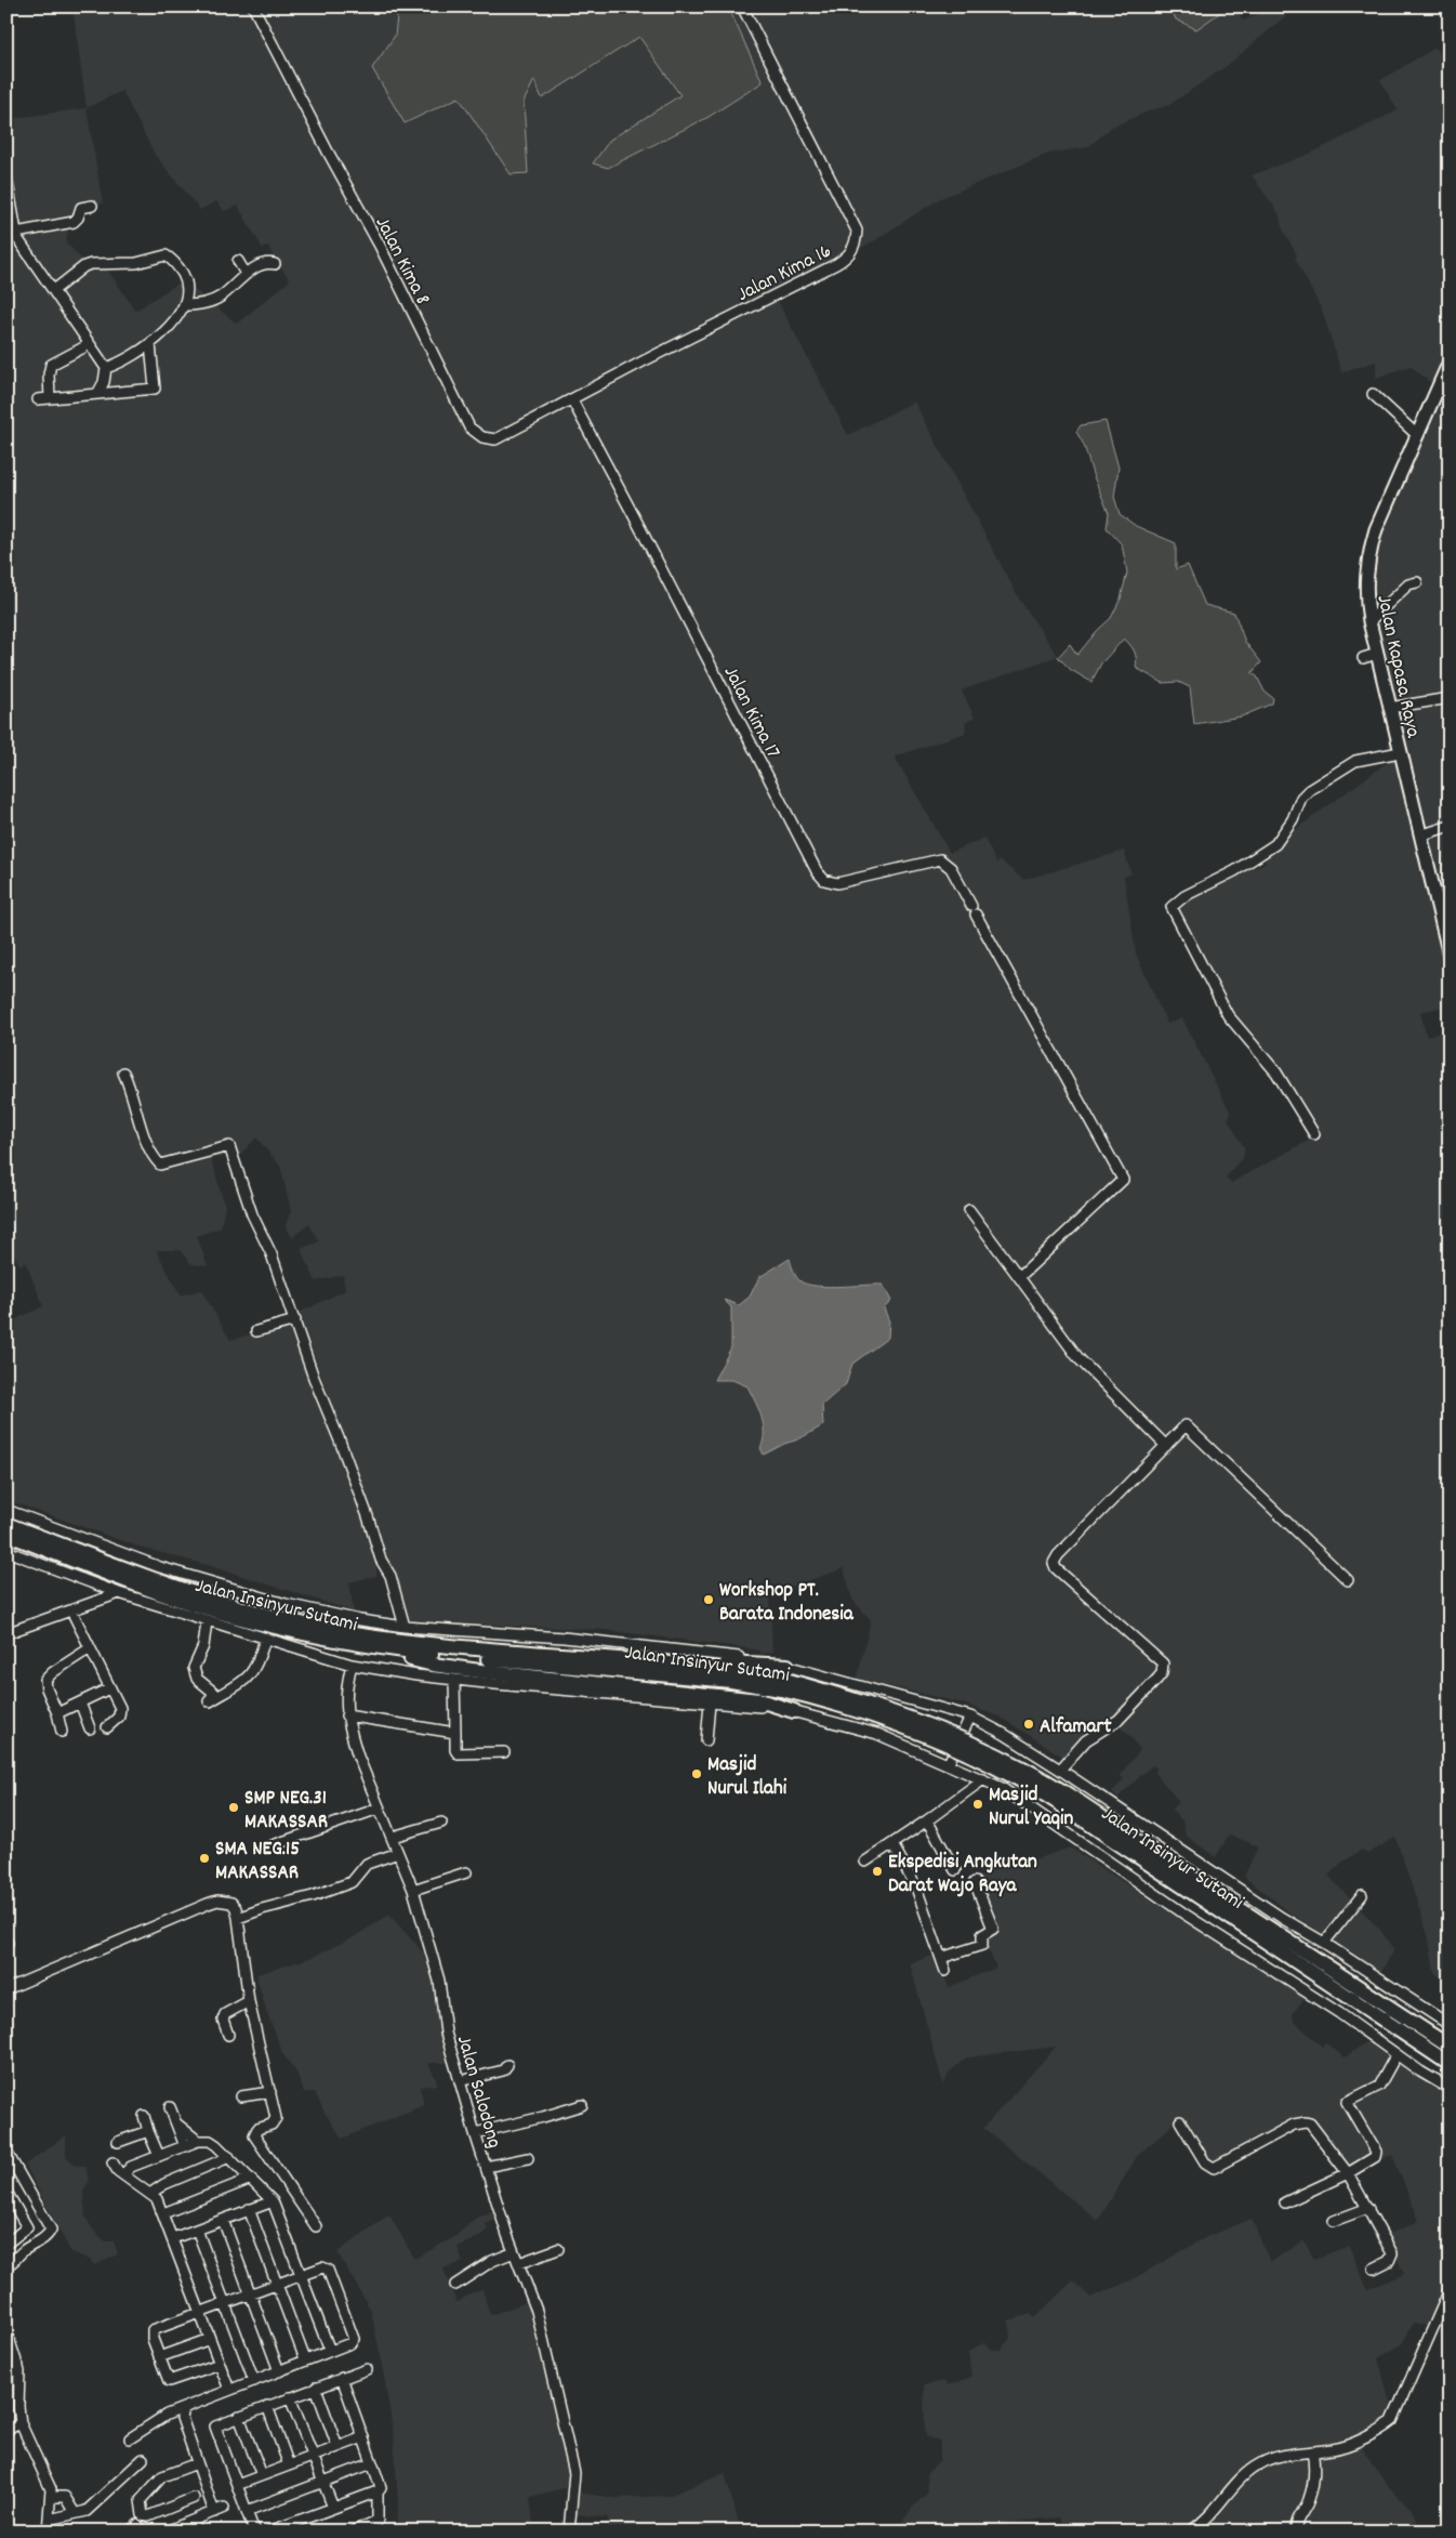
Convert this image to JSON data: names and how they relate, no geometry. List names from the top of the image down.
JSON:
{
  "streets": {
    "highway": ["Jalan Insinyur Sutami"],
    "main road": ["Jalan Kapasa Raya"],
    "street": [
      "Jalan Kima 8",
      "Jalan Kima 16",
      "Jalan Kima 17",
      "Jalan Salodong"
    ]
  },
  "crossings": [
    ["Jalan Kima 8", "Jalan Kima 16"],
    ["Jalan Kima 8", "Jalan Kima 17"],
    ["Jalan Kima 16", "Jalan Kima 17"]
  ],
  "places": [
    "Workshop PT. Barata Indonesia",
    "Alfamart",
    "Masjid Nurul Ilahi",
    "Masjid Nurul Yaqin",
    "SMP NEG.31 MAKASSAR",
    "SMA NEG.15 MAKASSAR",
    "Ekspedisi Angkutan Darat Wajo Raya"
  ]
}
